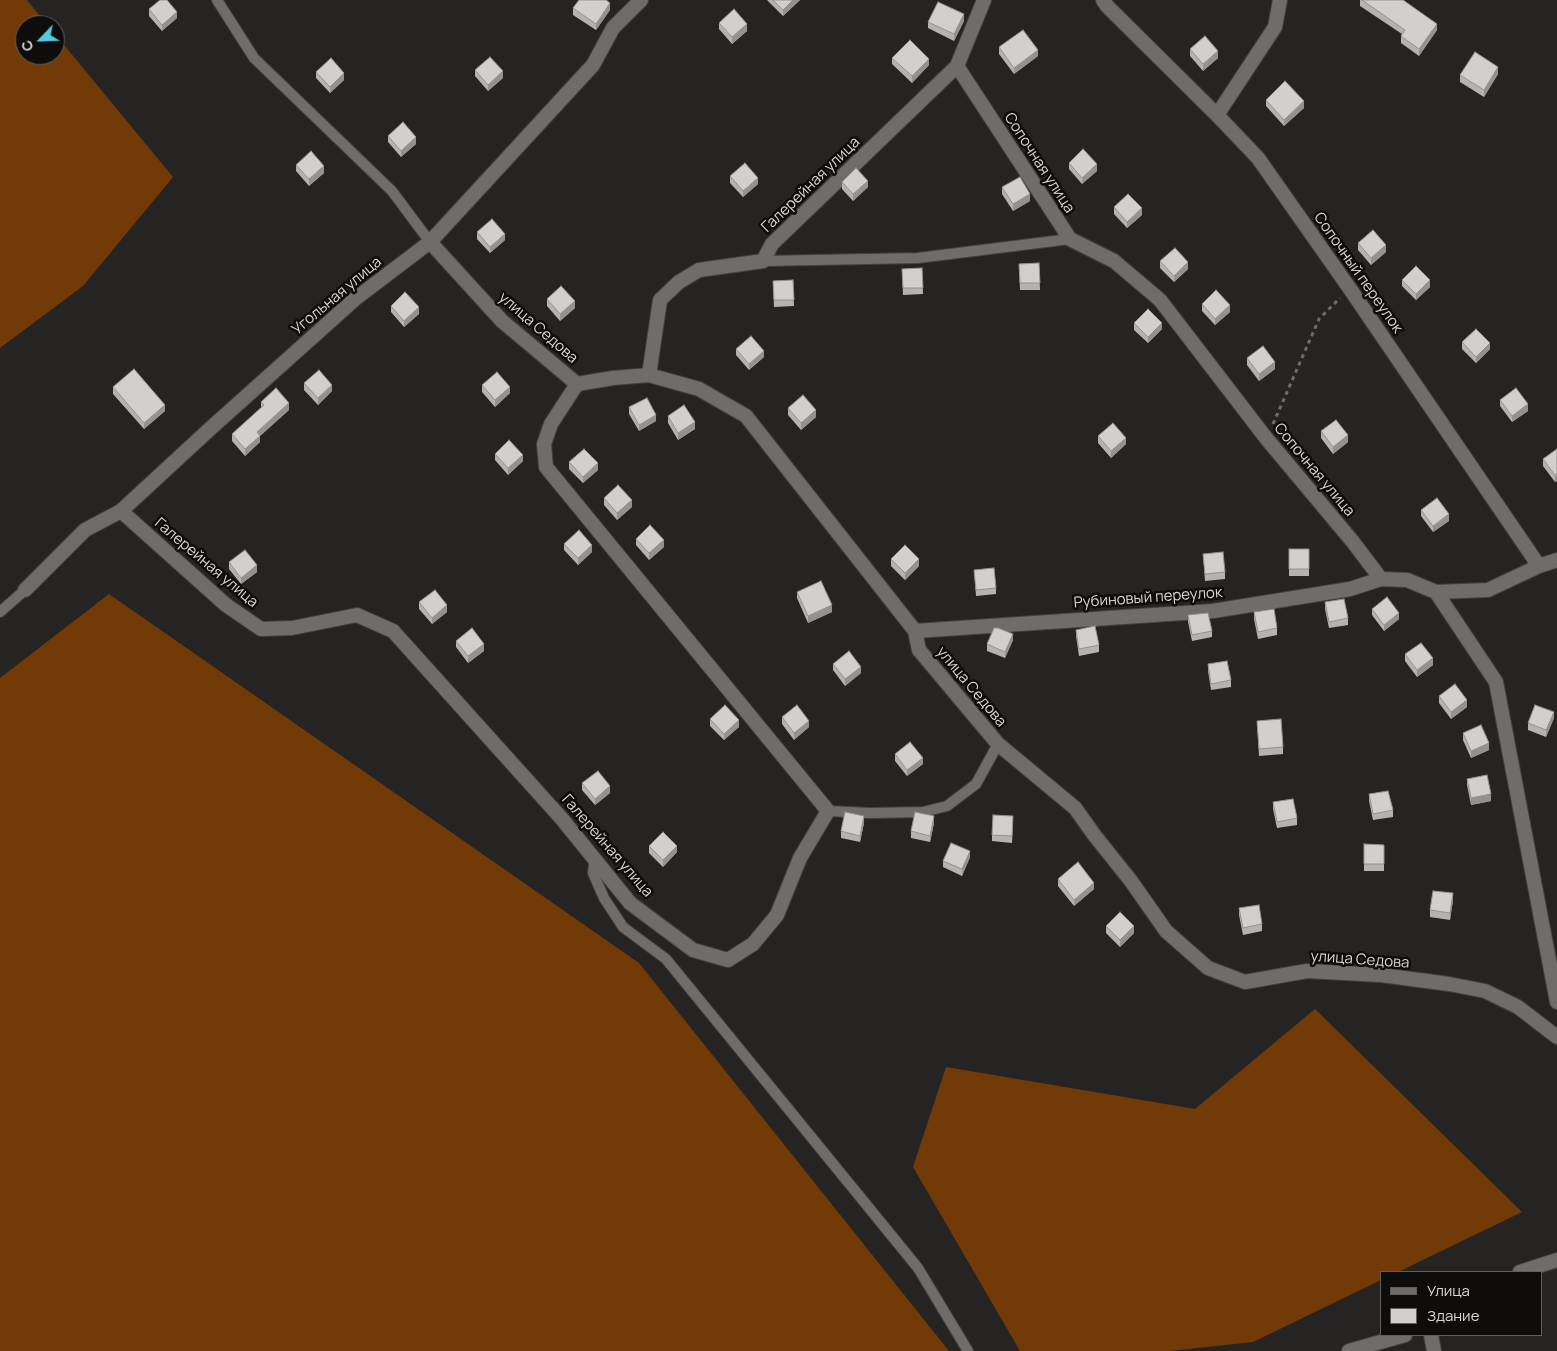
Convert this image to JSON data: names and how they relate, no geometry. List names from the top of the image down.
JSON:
{
  "streets": {
    "street": [
      "Сопочная улица",
      "Галерейная улица",
      "Сопочный переулок",
      "Угольная улица",
      "улица Седова",
      "Рубиновый переулок"
    ]
  },
  "crossings": [
    ["Сопочная улица", "Галерейная улица"],
    ["Сопочная улица", "Рубиновый переулок"],
    ["Галерейная улица", "Угольная улица"],
    ["Угольная улица", "улица Седова"],
    ["улица Седова", "Рубиновый переулок"]
  ],
  "legend": ["Улица", "Здание"],
  "north": "bottom left"
}
